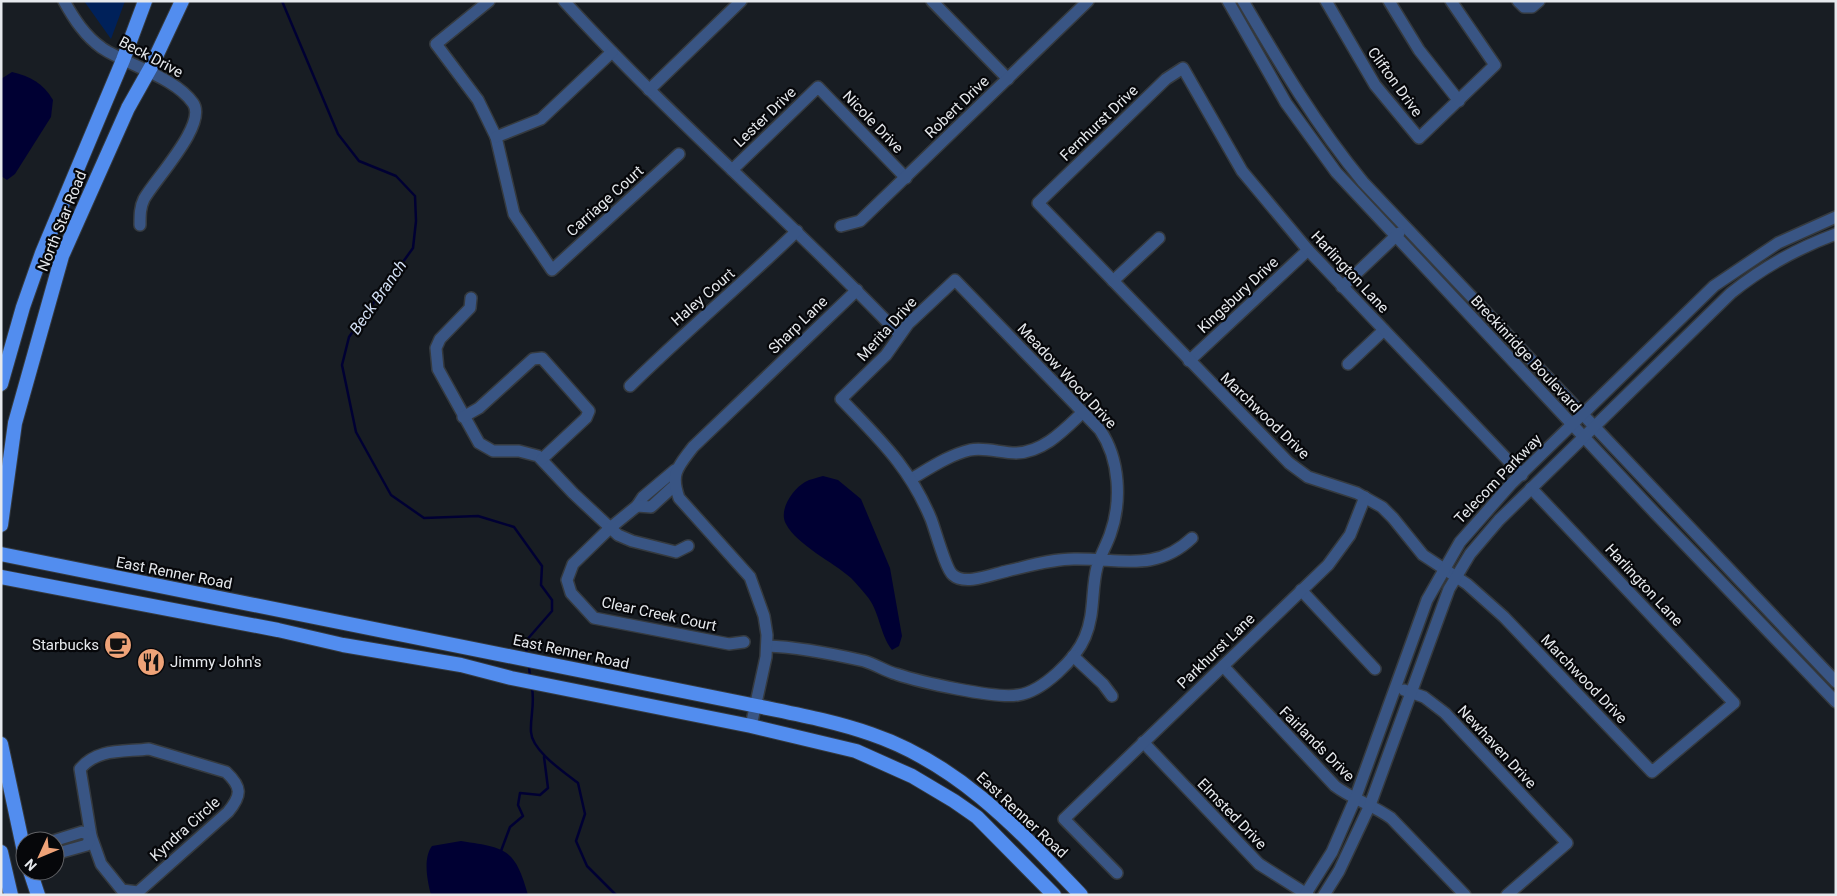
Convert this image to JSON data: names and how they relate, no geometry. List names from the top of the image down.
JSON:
{
  "streets": {
    "main road": ["North Star Road", "East Renner Road"],
    "street": [
      "Beck Drive",
      "Clifton Drive",
      "Robert Drive",
      "Lester Drive",
      "Nicole Drive",
      "Fernhurst Drive",
      "Carriage Court",
      "Harlington Lane",
      "Kingsbury Drive",
      "Haley Court",
      "Sharp Lane",
      "Merita Drive",
      "Breckinridge Boulevard",
      "Meadow Wood Drive",
      "Marchwood Drive",
      "Telecom Parkway",
      "Clear Creek Court",
      "Parkhurst Lane",
      "Fairlands Drive",
      "Newhaven Drive",
      "Elmsted Drive",
      "Kyndra Circle"
    ]
  },
  "crossings": [
    ["Beck Drive", "North Star Road"],
    ["Robert Drive", "Nicole Drive"],
    ["Lester Drive", "Nicole Drive"],
    ["Fernhurst Drive", "Harlington Lane"],
    ["Fernhurst Drive", "Marchwood Drive"],
    ["Harlington Lane", "Kingsbury Drive"],
    ["Harlington Lane", "Marchwood Drive"],
    ["Harlington Lane", "Telecom Parkway"],
    ["Kingsbury Drive", "Marchwood Drive"],
    ["Sharp Lane", "Clear Creek Court"],
    ["Merita Drive", "Meadow Wood Drive"],
    ["Breckinridge Boulevard", "Telecom Parkway"],
    ["Marchwood Drive", "Telecom Parkway"],
    ["Marchwood Drive", "Parkhurst Lane"],
    ["Telecom Parkway", "Fairlands Drive"],
    ["Telecom Parkway", "Newhaven Drive"],
    ["Telecom Parkway", "Elmsted Drive"],
    ["Parkhurst Lane", "Fairlands Drive"],
    ["Parkhurst Lane", "Elmsted Drive"]
  ],
  "water": ["Beck Branch"],
  "places": {
    "cafe": ["Starbucks"],
    "restaurant": ["Jimmy John's"]
  },
  "north": "bottom left"
}
